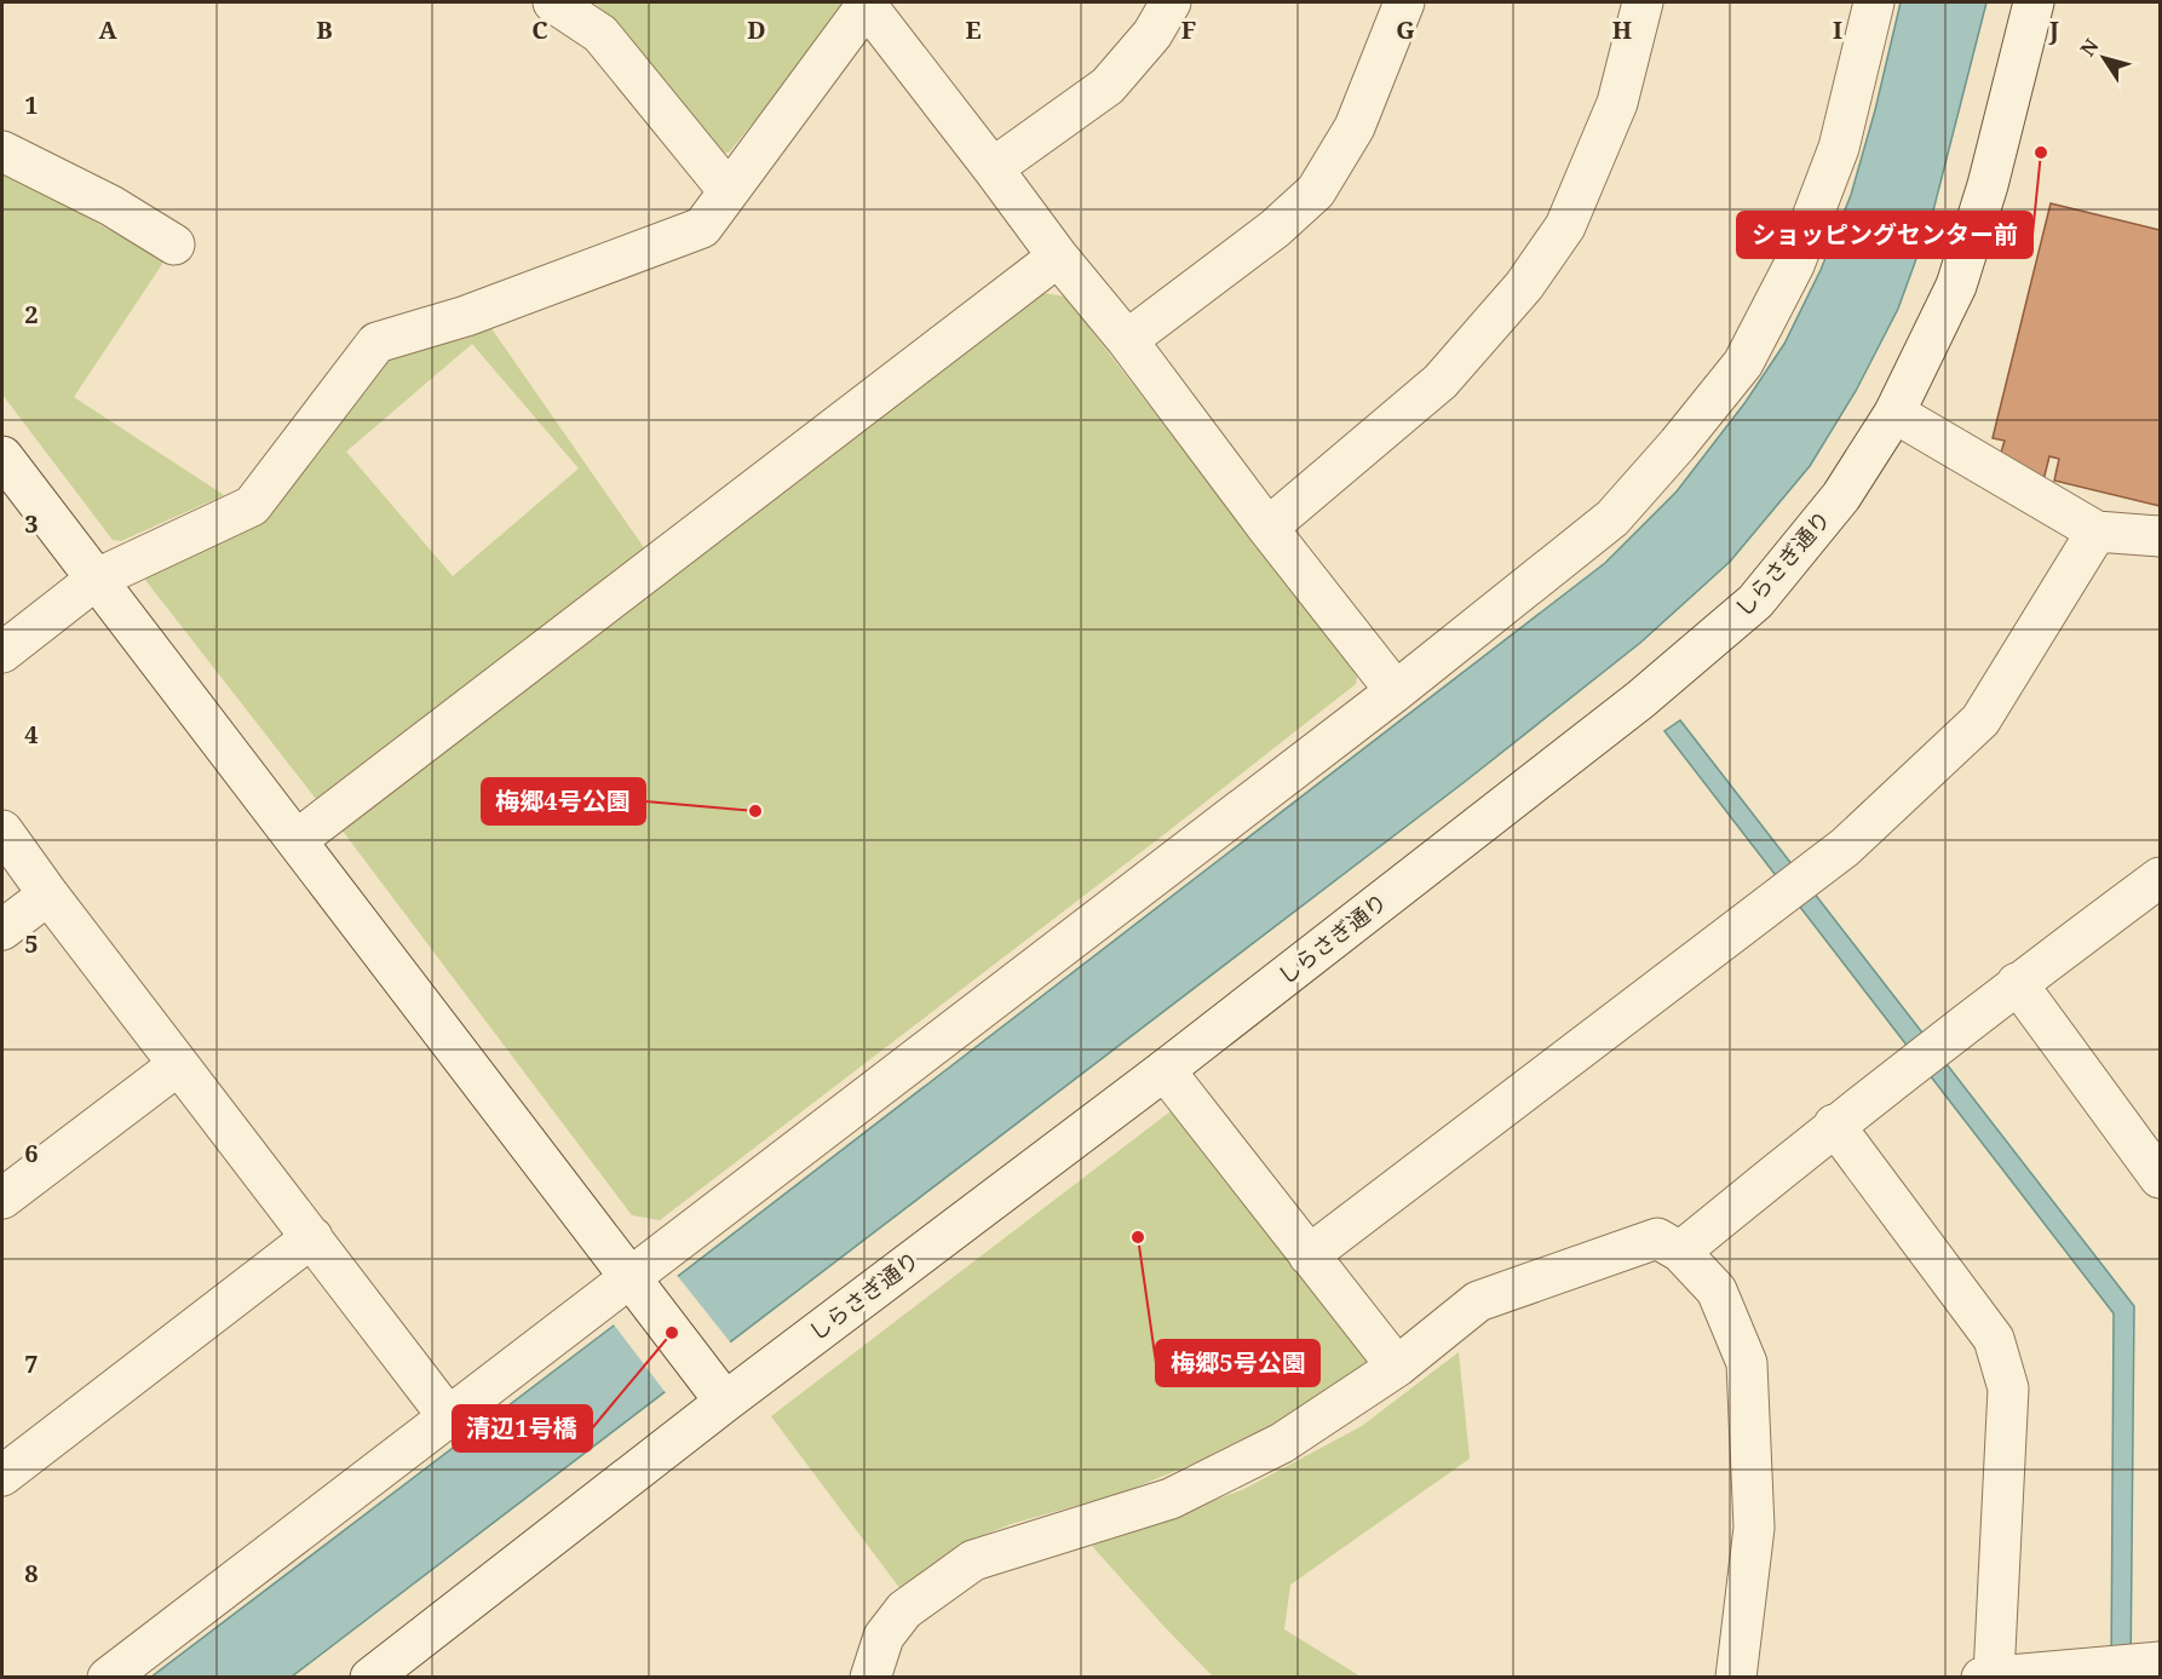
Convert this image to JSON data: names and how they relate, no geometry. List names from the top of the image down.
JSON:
{
  "streets": {
    "street": ["しらさぎ通り"]
  },
  "places": [
    "ショッピングセンター前",
    "梅郷4号公園",
    "梅郷5号公園",
    "清辺1号橋"
  ],
  "north": "top left",
  "grid": {
    "columns": [
      "A",
      "B",
      "C",
      "D",
      "E",
      "F",
      "G",
      "H",
      "I",
      "J"
    ],
    "rows": [
      "1",
      "2",
      "3",
      "4",
      "5",
      "6",
      "7",
      "8"
    ]
  }
}
